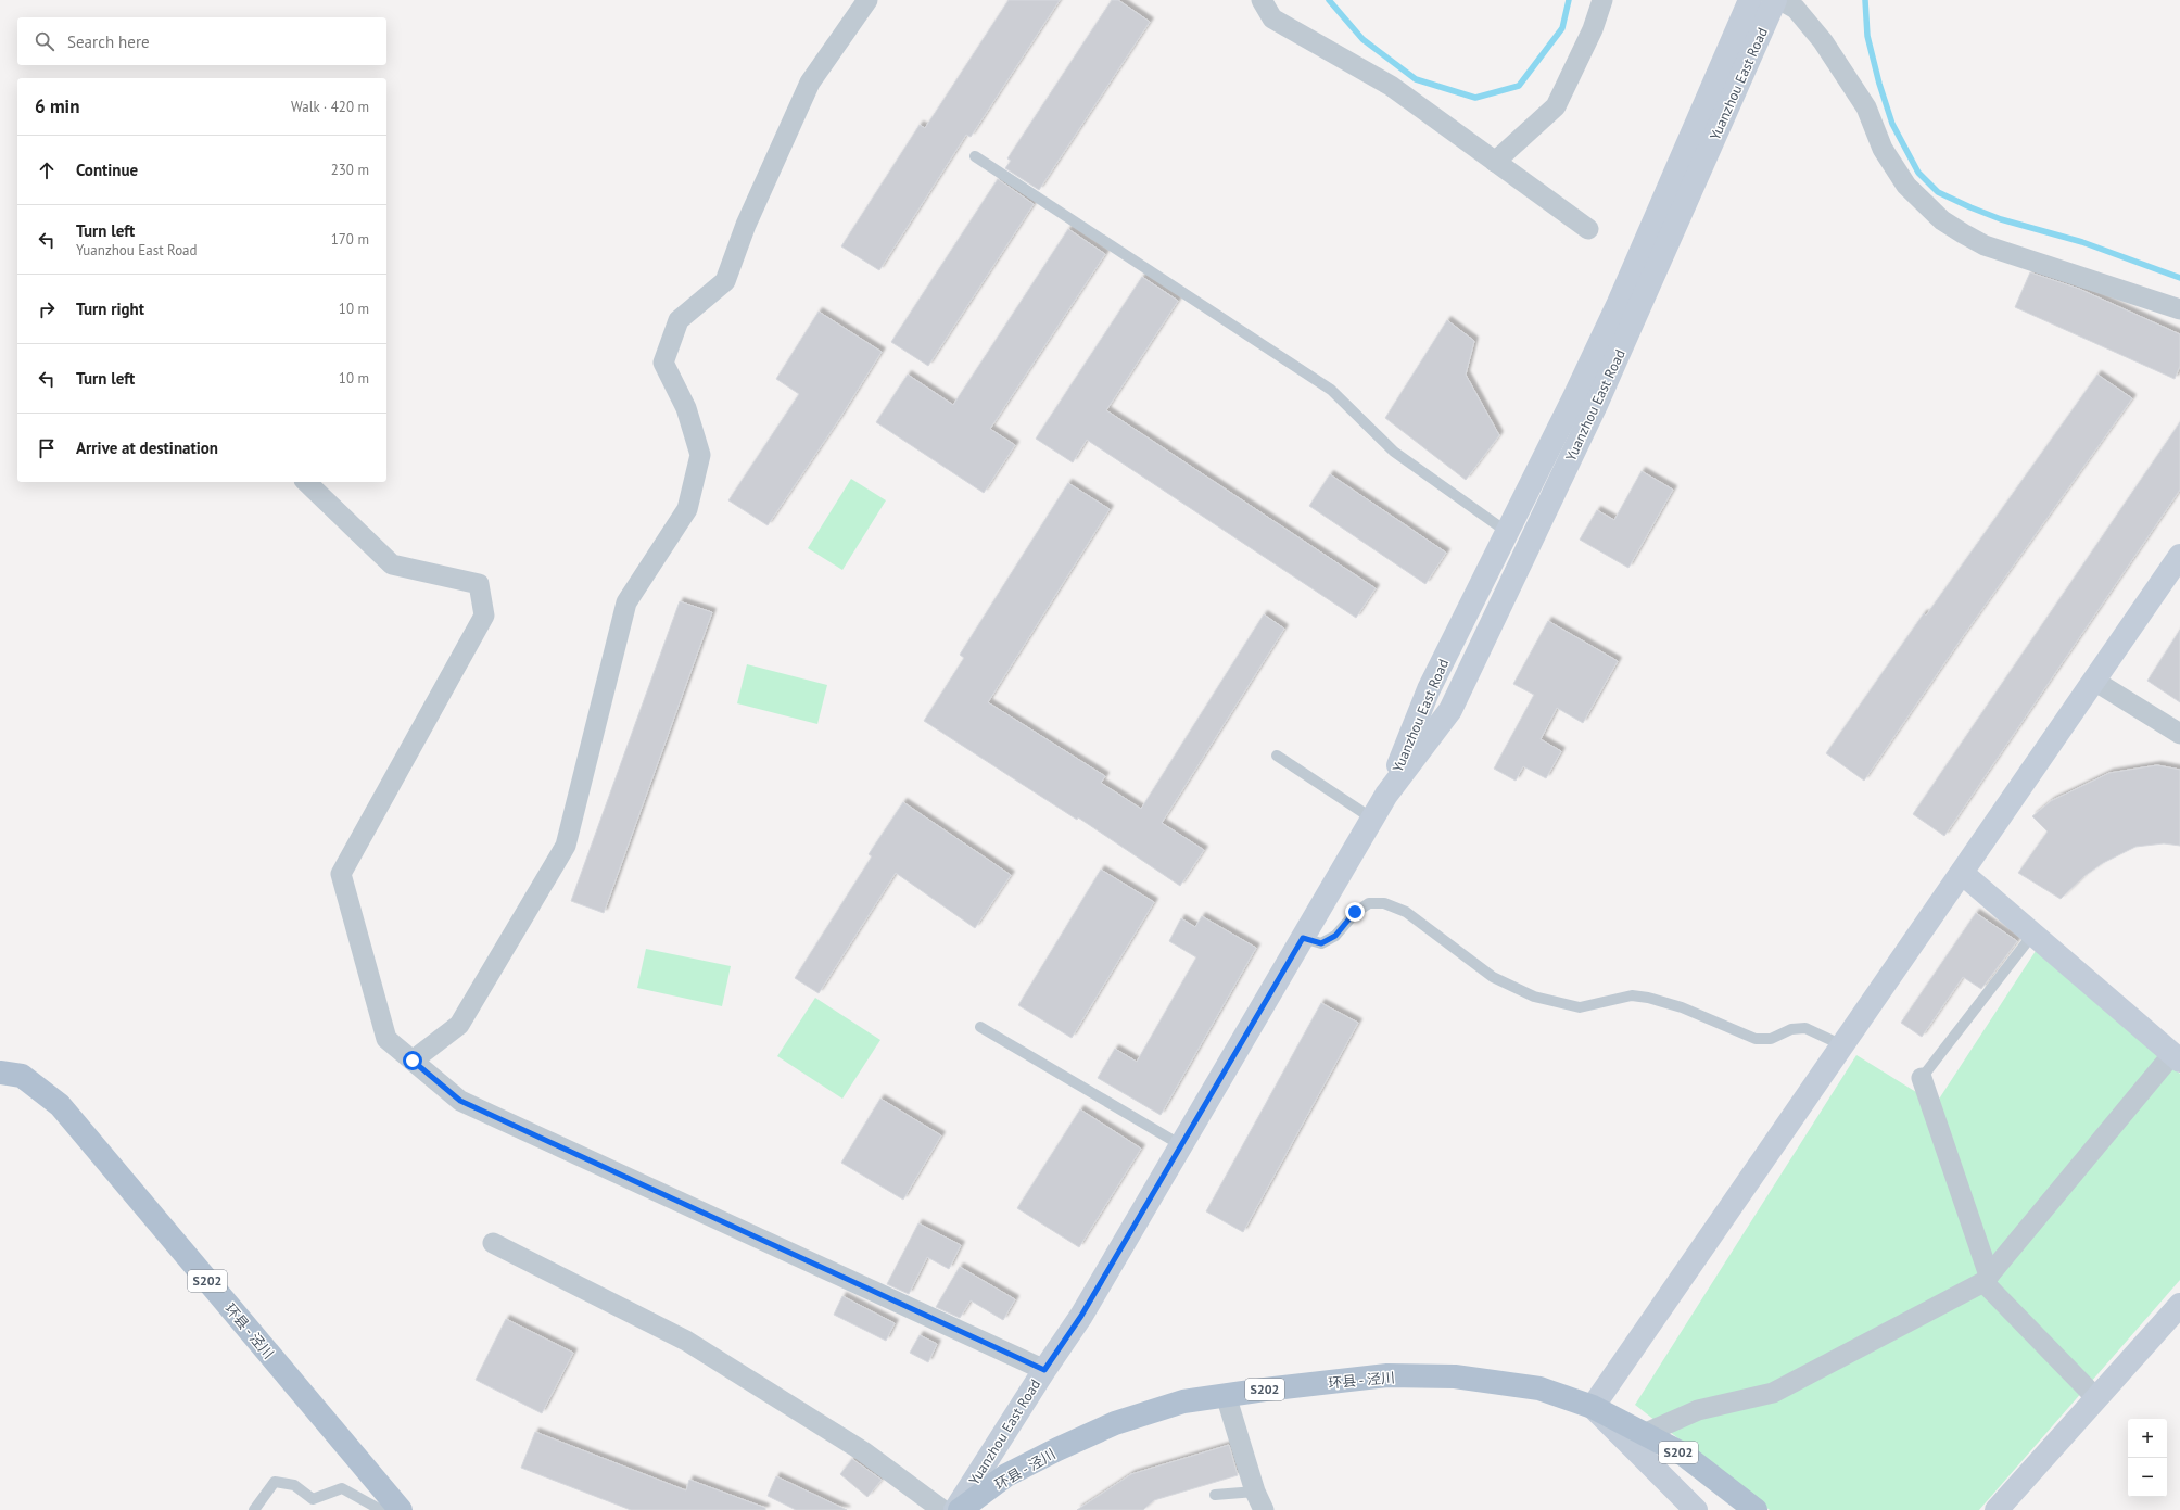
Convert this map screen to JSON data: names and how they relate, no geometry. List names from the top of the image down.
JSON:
{
  "streets": {
    "main road": ["Yuanzhou East Road", "S202", "环县 - 泾川"]
  },
  "page": {
    "search": "Search here",
    "heading": ["6 min", "Walk · 420 m"],
    "list": [
      ["Continue", "230 m"],
      ["Turn left", "Yuanzhou East Road", "170 m"],
      ["Turn right", "10 m"],
      ["Turn left", "10 m"],
      "Arrive at destination"
    ],
    "map_buttons": ["+", "−"]
  }
}
